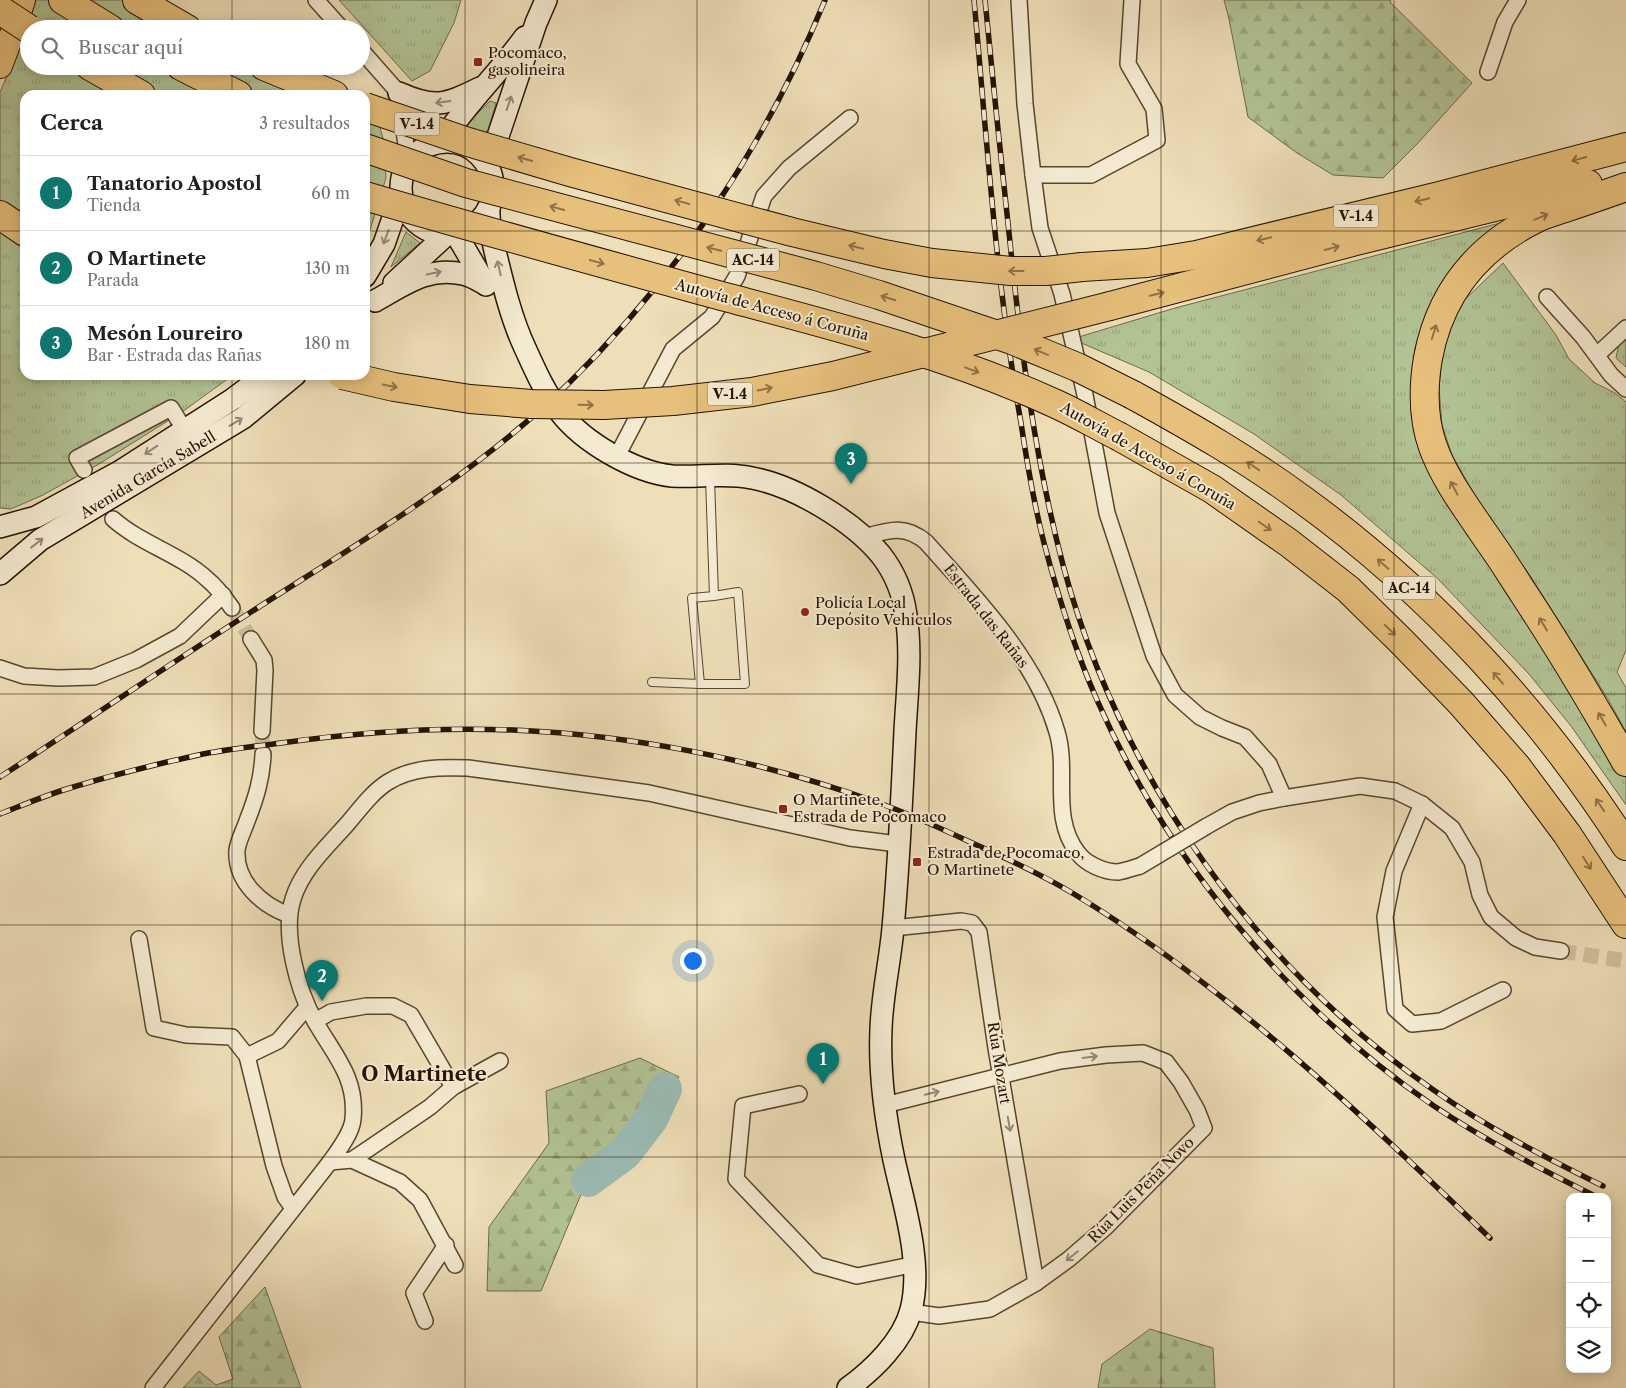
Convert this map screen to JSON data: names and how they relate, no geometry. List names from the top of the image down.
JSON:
{
  "streets": {
    "highway": ["V-1.4", "AC-14", "Autovía de Acceso á Coruña"],
    "street": [
      "Avenida García Sabell",
      "Estrada das Rañas",
      "Rúa Mozart",
      "Rúa Luis Peña Novo"
    ]
  },
  "crossings": [
    ["Rúa Mozart", "Rúa Luis Peña Novo"]
  ],
  "districts": ["O Martinete"],
  "places": {
    "transit": ["Pocomaco, gasolineira", "O Martinete, Estrada de Pocomaco", "Estrada de Pocomaco, O Martinete"],
    "other": ["Policía Local Depósito Vehículos"]
  },
  "page": {
    "search": "Buscar aquí",
    "heading": ["Cerca", "3 resultados"],
    "list": [
      {
        "mark": "1",
        "name": "Tanatorio Apostol",
        "note": "Tienda",
        "value": "60 m"
      },
      {
        "mark": "2",
        "name": "O Martinete",
        "note": "Parada",
        "value": "130 m"
      },
      {
        "mark": "3",
        "name": "Mesón Loureiro",
        "note": "Bar · Estrada das Rañas",
        "value": "180 m"
      }
    ],
    "pins": ["3", "2", "1"],
    "map_buttons": ["+", "−"]
  }
}
